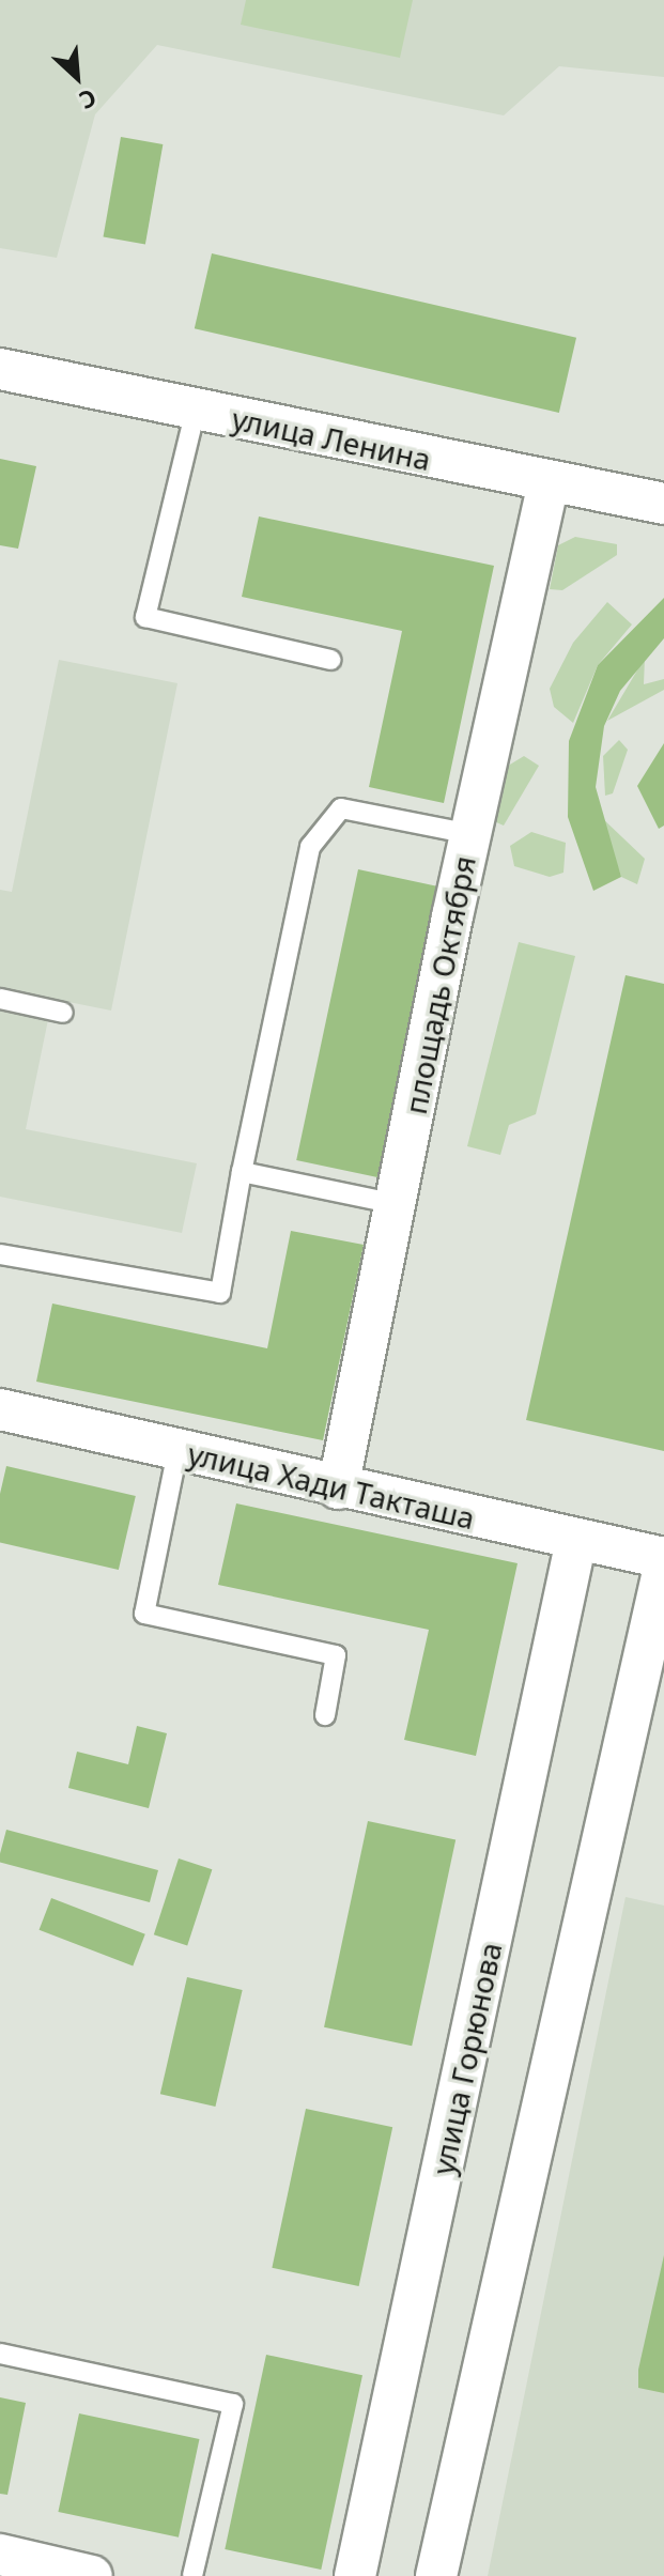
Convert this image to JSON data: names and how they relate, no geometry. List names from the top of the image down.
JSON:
{
  "streets": {
    "street": [
      "улица Ленина",
      "площадь Октября",
      "улица Хади Такташа",
      "улица Горюнова"
    ]
  },
  "crossings": [
    ["улица Ленина", "площадь Октября"],
    ["площадь Октября", "улица Хади Такташа"],
    ["улица Хади Такташа", "улица Горюнова"]
  ],
  "north": "bottom right"
}
